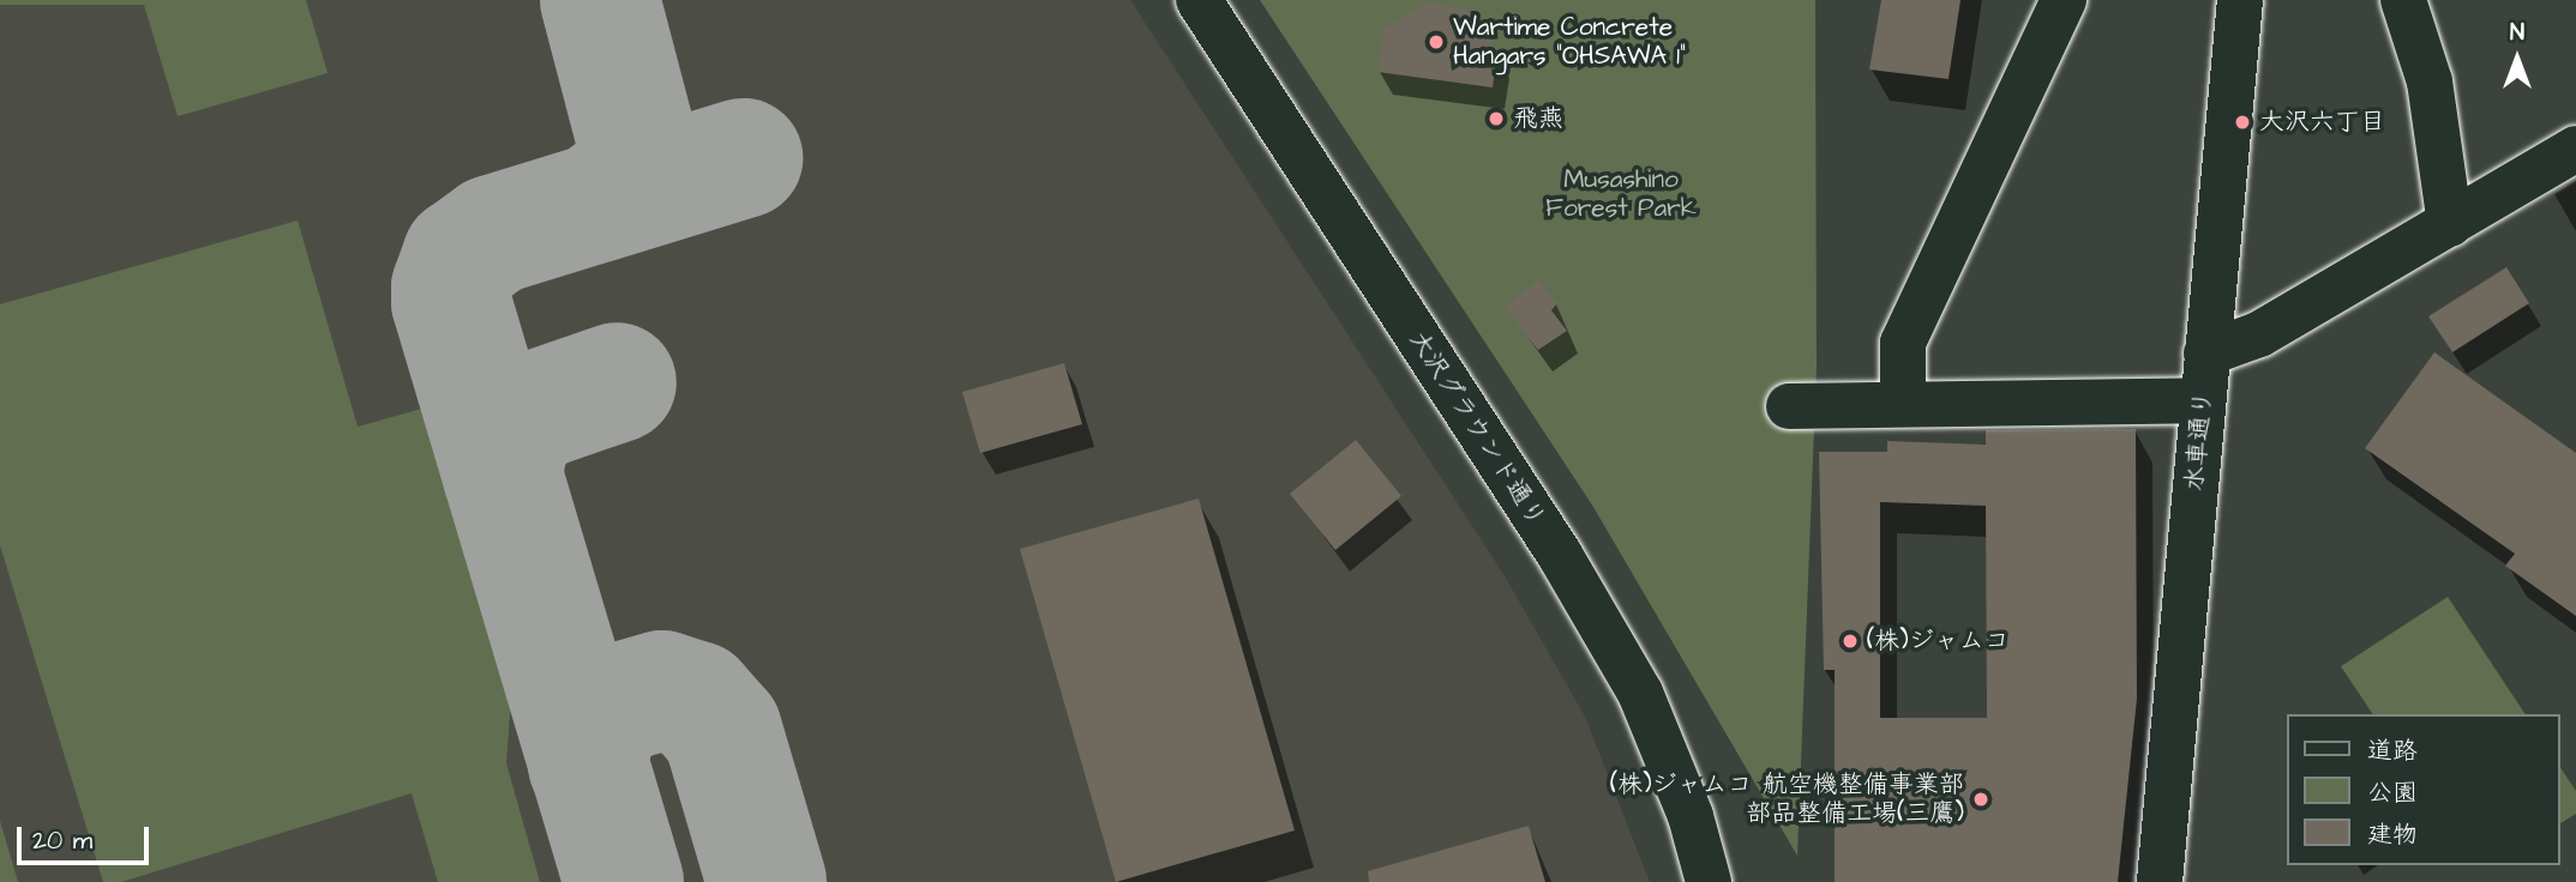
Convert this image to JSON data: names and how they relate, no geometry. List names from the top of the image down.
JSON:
{
  "streets": {
    "street": ["大沢グラウンド通り", "水車通り"]
  },
  "parks": ["Musashino Forest Park"],
  "places": [
    "Wartime Concrete Hangars \"OHSAWA 1\"",
    "飛燕",
    "大沢六丁目",
    "(株)ジャムコ",
    "(株)ジャムコ 航空機整備事業部 部品整備工場(三鷹)"
  ],
  "legend": ["道路", "公園", "建物"],
  "scale_bar": "20 m",
  "north": "top"
}
